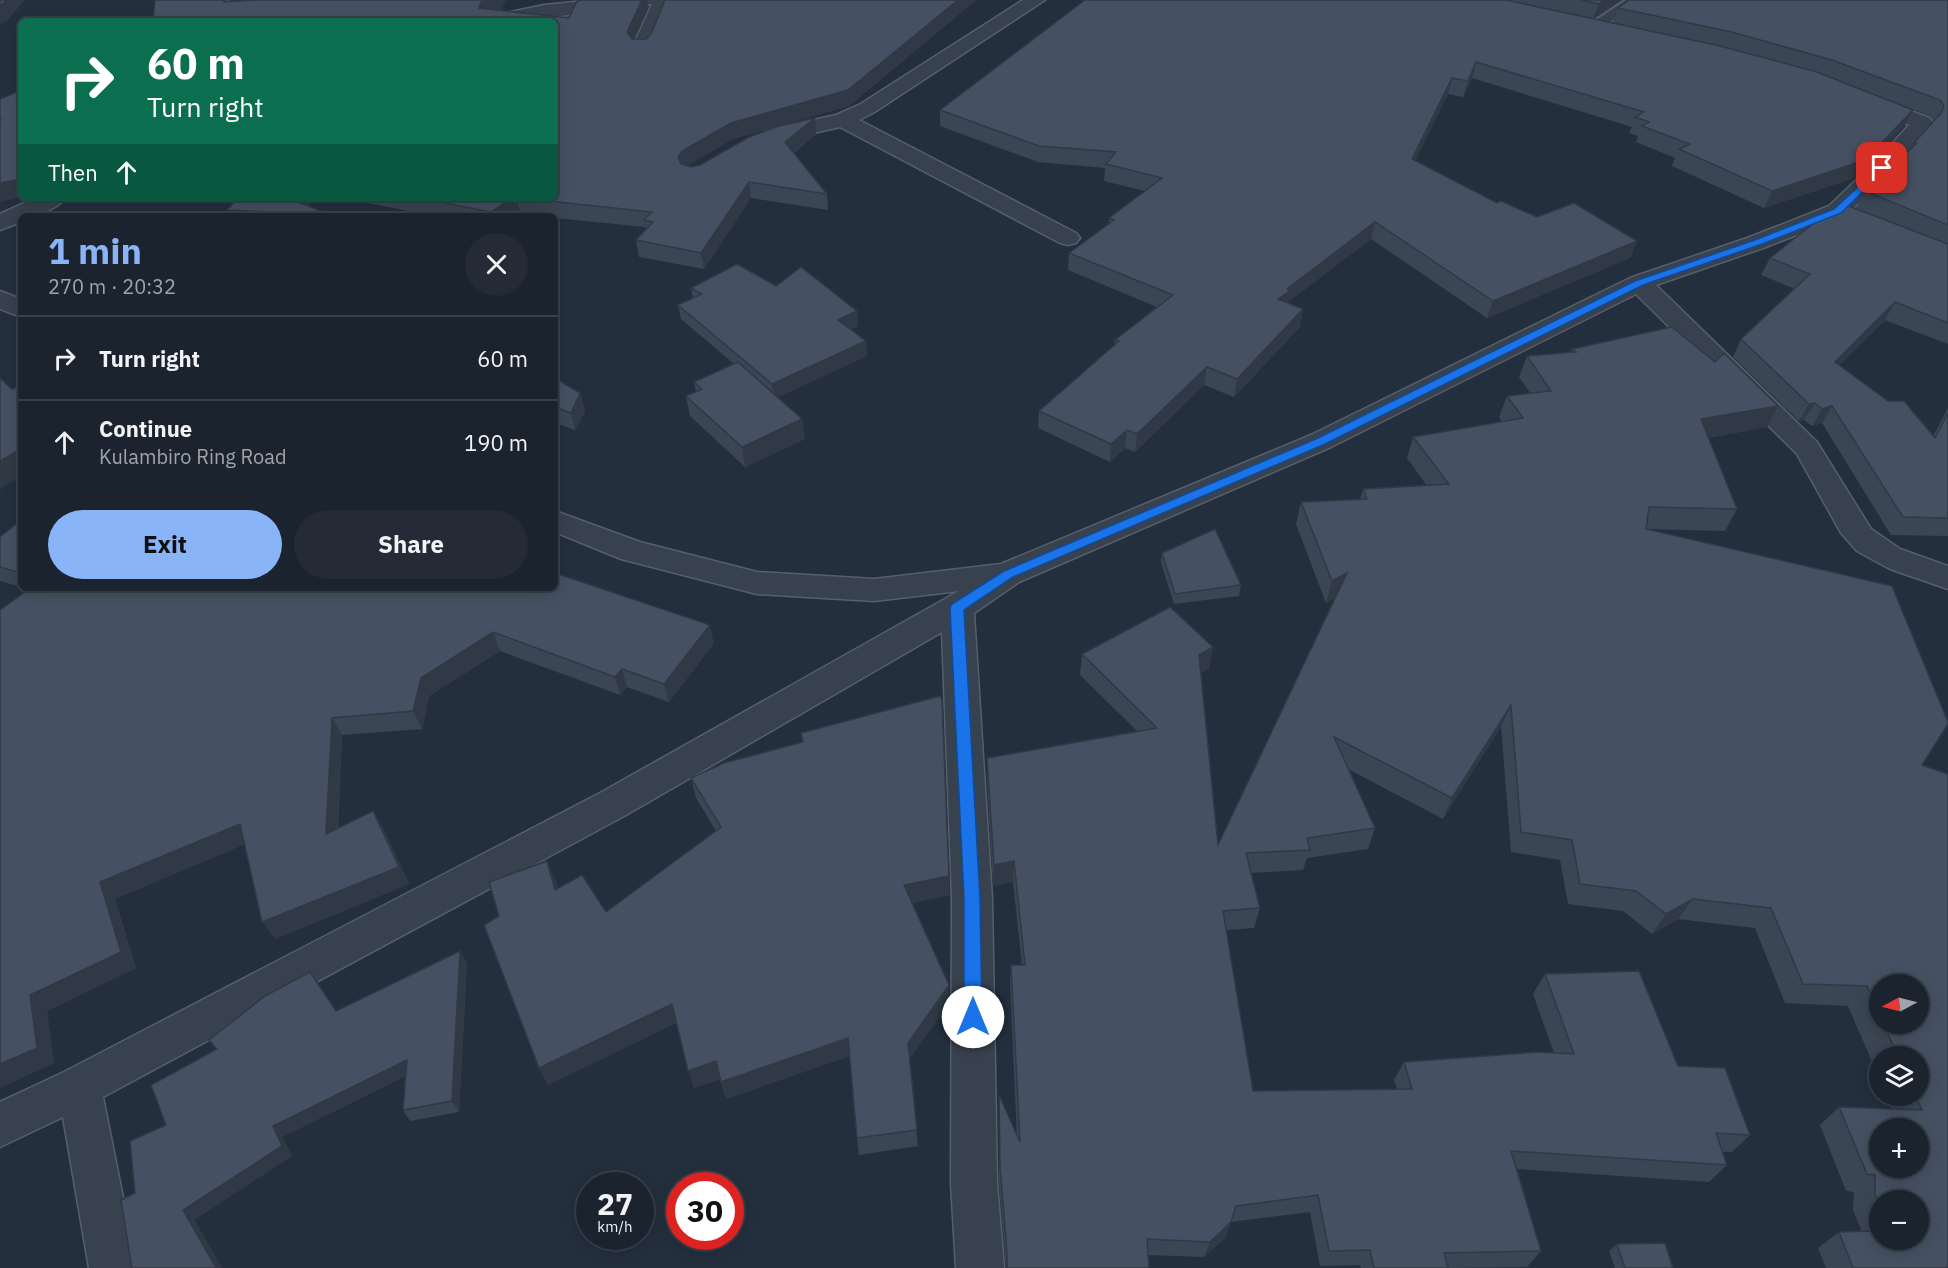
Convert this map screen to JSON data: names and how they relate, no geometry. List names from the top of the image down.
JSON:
{
  "north": "left",
  "page": {
    "turn": ["60 m", "Turn right"],
    "then": "Then",
    "heading": ["1 min", "270 m · 20:32"],
    "list": [
      {
        "name": "Turn right",
        "value": "60 m"
      },
      {
        "name": "Continue",
        "note": "Kulambiro Ring Road",
        "value": "190 m"
      }
    ],
    "buttons": ["Exit", "Share"],
    "map_buttons": ["+", "−"],
    "speed": "27 km/h",
    "limit": "30"
  }
}
